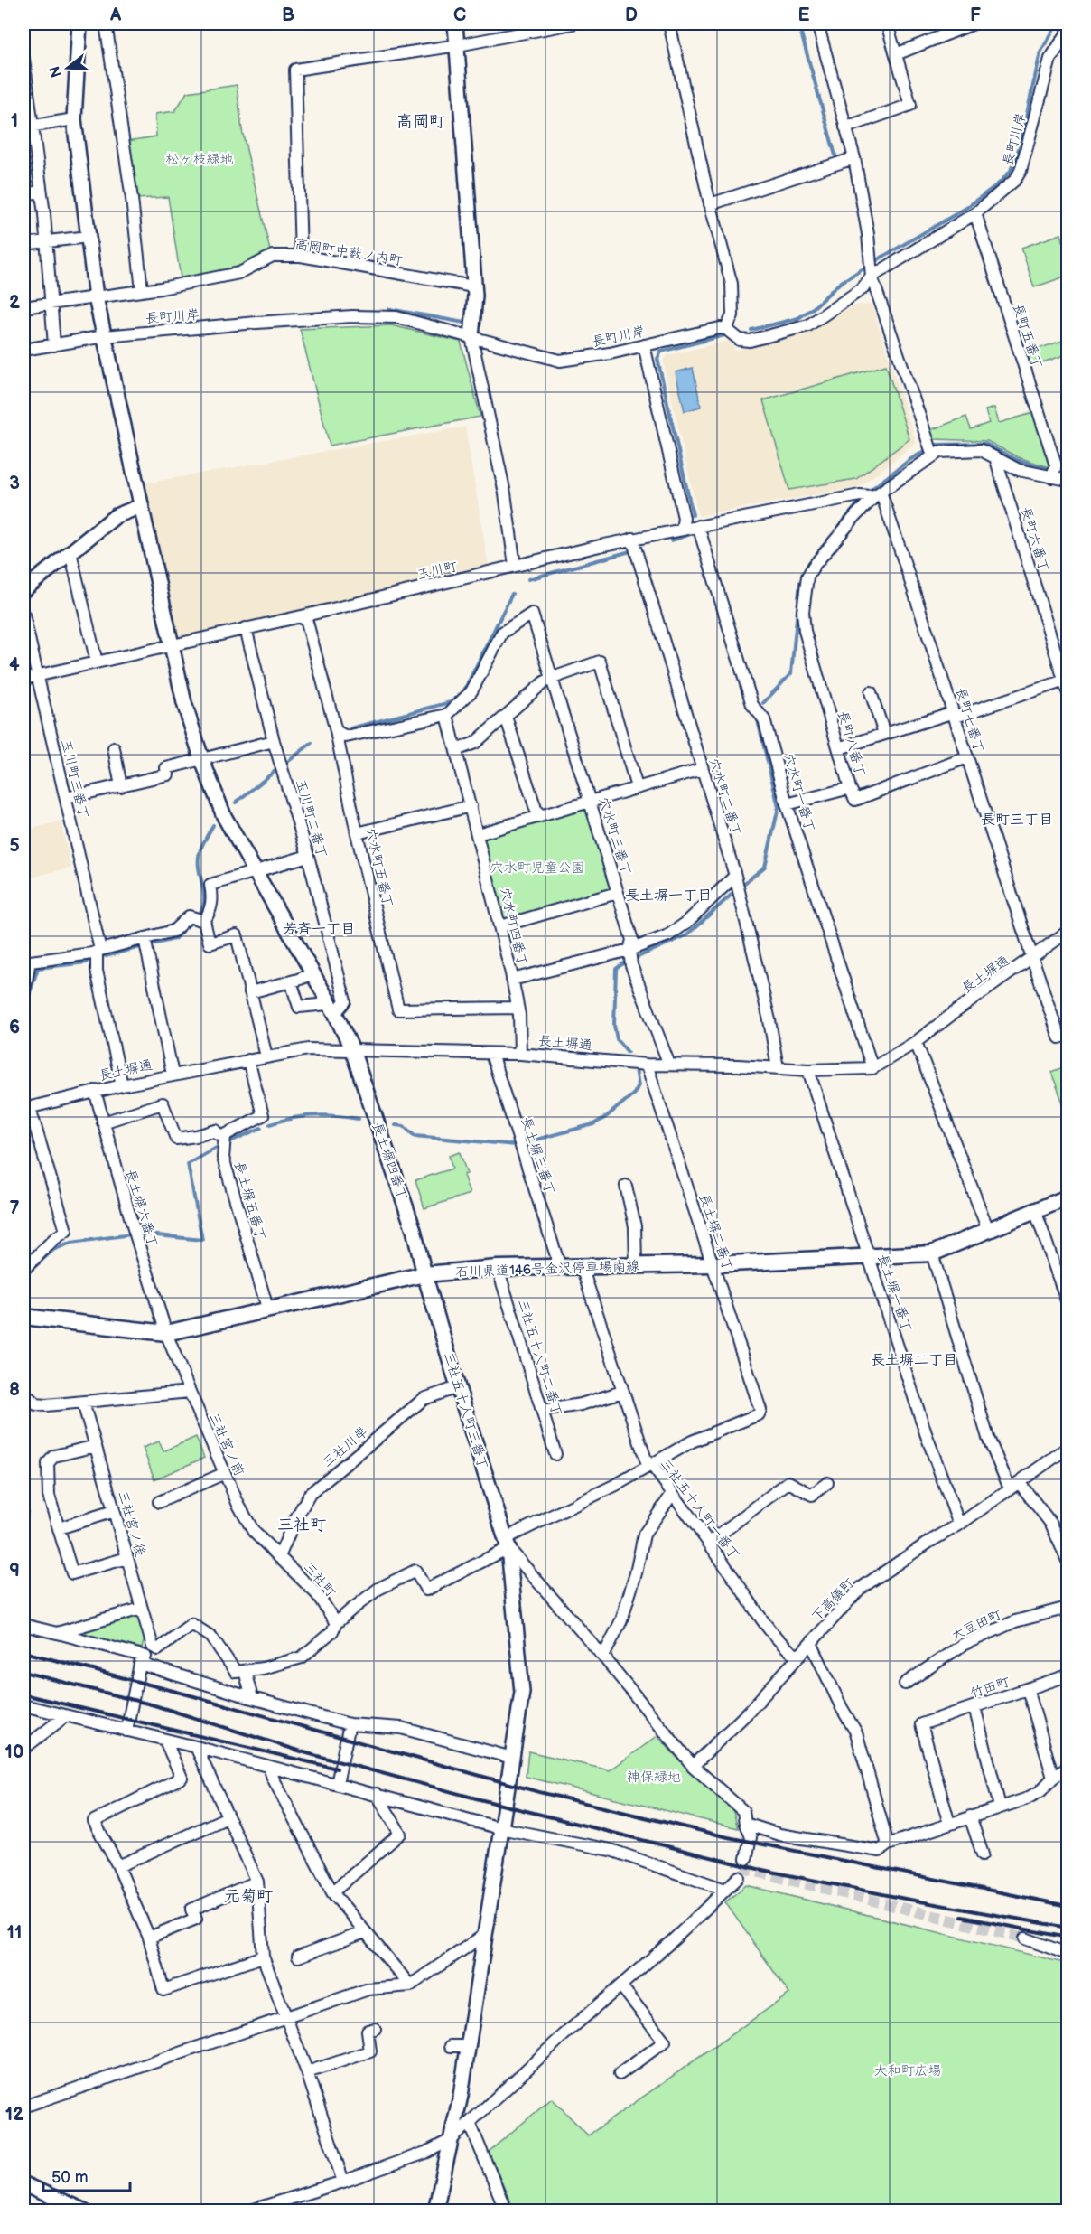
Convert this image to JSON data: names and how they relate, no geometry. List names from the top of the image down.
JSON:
{
  "streets": {
    "main road": ["石川県道146号金沢停車場南線"],
    "street": [
      "長町川岸",
      "高岡町中薮ノ内町",
      "長町五番丁",
      "長町六番丁",
      "玉川町",
      "長町七番丁",
      "長町八番丁",
      "玉川町三番丁",
      "穴水町一番丁",
      "穴水町二番丁",
      "玉川町二番丁",
      "穴水町三番丁",
      "穴水町五番丁",
      "穴水町四番丁",
      "長土塀通",
      "長土塀三番丁",
      "長土塀四番丁",
      "長土塀五番丁",
      "長土塀六番丁",
      "長土塀二番丁",
      "長土塀一番丁",
      "三社五十人町二番丁",
      "三社五十人町三番丁",
      "三社宮ノ前",
      "三社川岸",
      "三社五十人町一番丁",
      "三社宮ノ後",
      "三社町",
      "下高儀町",
      "大豆田町",
      "竹田町"
    ]
  },
  "crossings": [
    ["長町川岸", "長町五番丁"],
    ["長町川岸", "長土塀四番丁"],
    ["高岡町中薮ノ内町", "長土塀四番丁"],
    ["玉川町", "長町七番丁"],
    ["玉川町", "長町八番丁"],
    ["玉川町", "玉川町三番丁"],
    ["玉川町", "穴水町一番丁"],
    ["玉川町", "穴水町二番丁"],
    ["玉川町", "玉川町二番丁"],
    ["玉川町", "穴水町五番丁"],
    ["玉川町", "長土塀四番丁"],
    ["長町七番丁", "長町八番丁"],
    ["長町七番丁", "長土塀通"],
    ["玉川町三番丁", "長土塀通"],
    ["穴水町一番丁", "長土塀通"],
    ["穴水町二番丁", "長土塀通"],
    ["玉川町二番丁", "長土塀四番丁"],
    ["穴水町三番丁", "穴水町四番丁"],
    ["穴水町三番丁", "長土塀通"],
    ["穴水町五番丁", "穴水町四番丁"],
    ["穴水町四番丁", "長土塀通"],
    ["長土塀通", "長土塀三番丁"],
    ["長土塀通", "長土塀四番丁"],
    ["長土塀通", "長土塀六番丁"],
    ["長土塀通", "長土塀二番丁"],
    ["長土塀通", "長土塀一番丁"],
    ["長土塀三番丁", "石川県道146号金沢停車場南線"],
    ["長土塀四番丁", "石川県道146号金沢停車場南線"],
    ["長土塀四番丁", "三社五十人町三番丁"],
    ["長土塀五番丁", "石川県道146号金沢停車場南線"],
    ["長土塀六番丁", "石川県道146号金沢停車場南線"],
    ["長土塀六番丁", "三社宮ノ前"],
    ["長土塀二番丁", "石川県道146号金沢停車場南線"],
    ["長土塀二番丁", "三社五十人町一番丁"],
    ["石川県道146号金沢停車場南線", "長土塀一番丁"],
    ["石川県道146号金沢停車場南線", "三社五十人町二番丁"],
    ["石川県道146号金沢停車場南線", "三社五十人町三番丁"],
    ["石川県道146号金沢停車場南線", "三社宮ノ前"],
    ["石川県道146号金沢停車場南線", "三社五十人町一番丁"],
    ["長土塀一番丁", "下高儀町"],
    ["三社五十人町三番丁", "三社川岸"],
    ["三社宮ノ前", "三社川岸"],
    ["三社宮ノ前", "三社町"],
    ["三社川岸", "三社町"],
    ["三社五十人町一番丁", "下高儀町"]
  ],
  "districts": [
    "高岡町",
    "長町三丁目",
    "長土塀一丁目",
    "芳斉一丁目",
    "長土塀二丁目",
    "三社町",
    "元菊町"
  ],
  "parks": [
    "松ヶ枝緑地",
    "穴水町児童公園",
    "神保緑地",
    "大和町広場"
  ],
  "scale_bar": "50 m",
  "north": "left",
  "grid": {
    "columns": [
      "A",
      "B",
      "C",
      "D",
      "E",
      "F"
    ],
    "rows": [
      "1",
      "2",
      "3",
      "4",
      "5",
      "6",
      "7",
      "8",
      "9",
      "10",
      "11",
      "12"
    ]
  }
}
